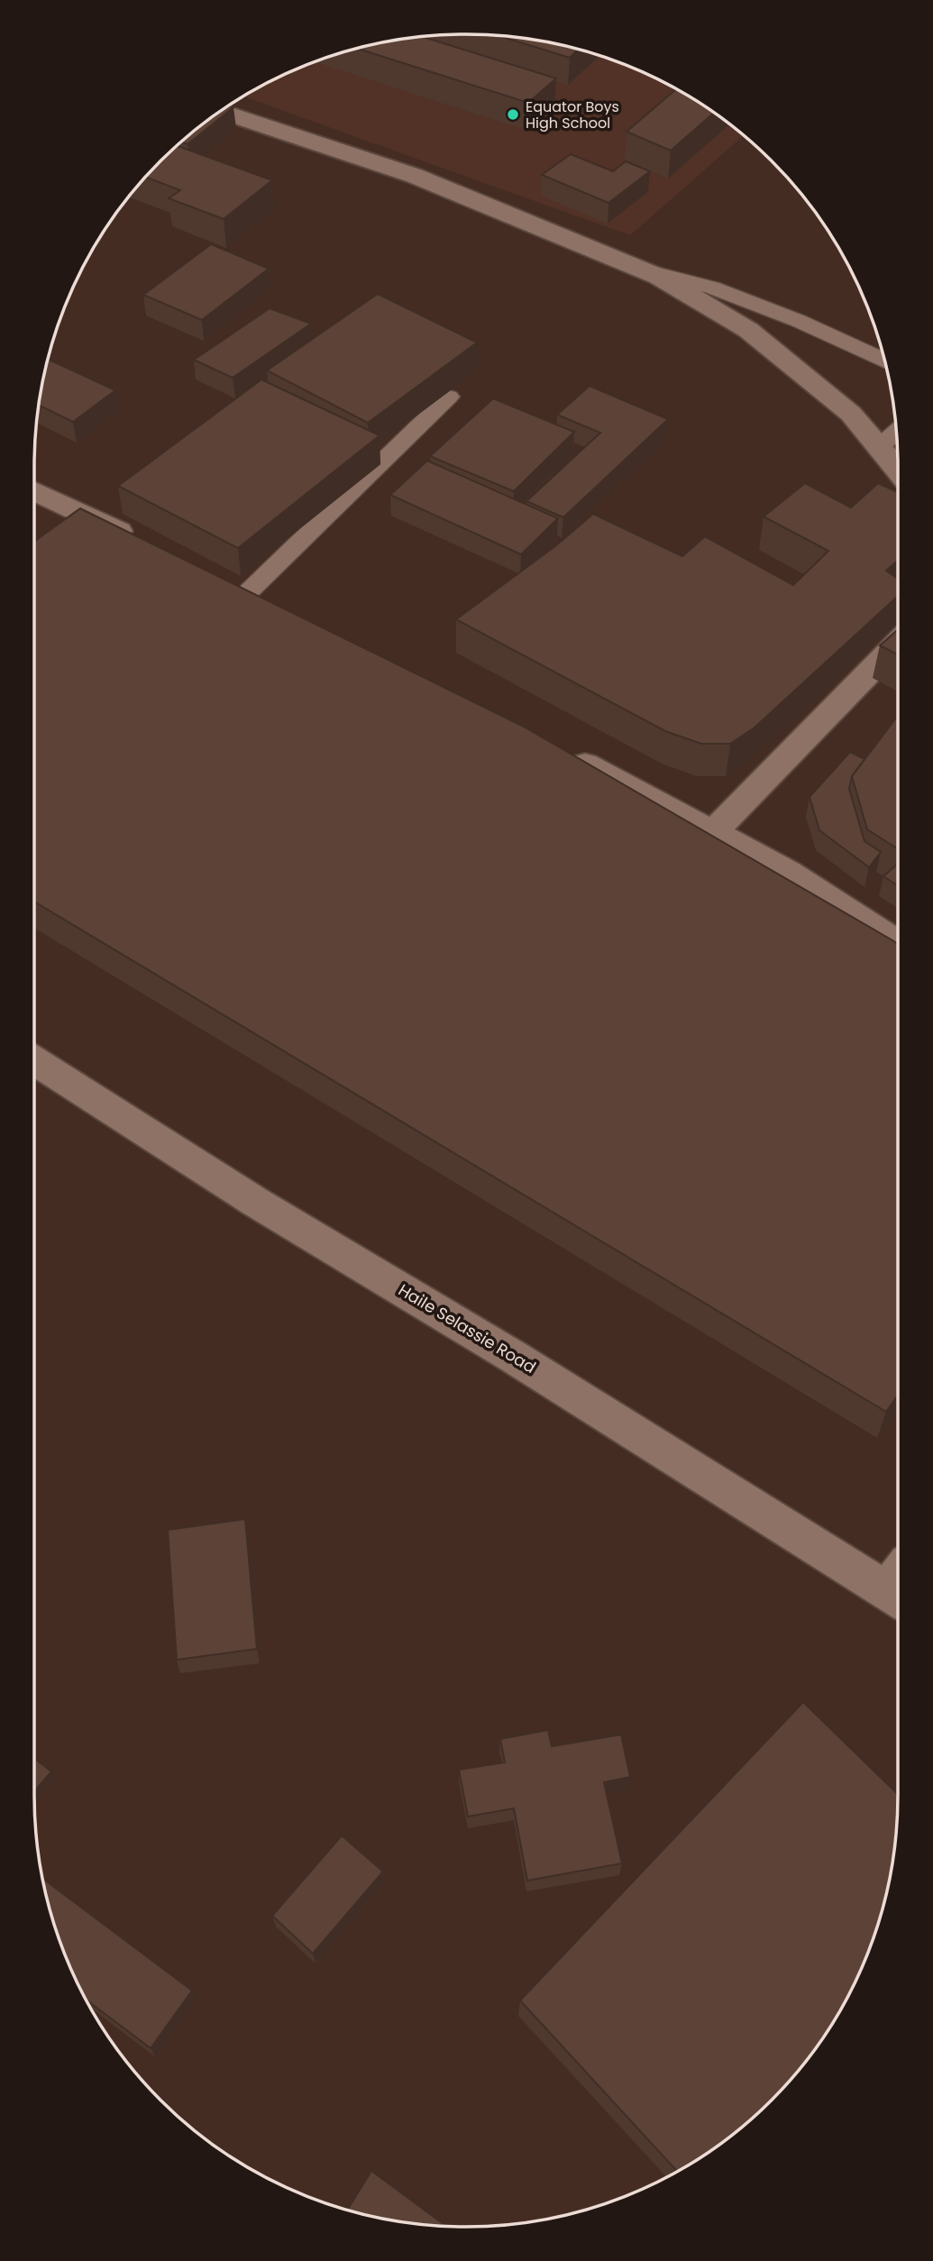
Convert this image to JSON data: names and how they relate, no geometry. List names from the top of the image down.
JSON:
{
  "streets": {
    "street": ["Haile Selassie Road"]
  },
  "places": ["Equator Boys High School"]
}
